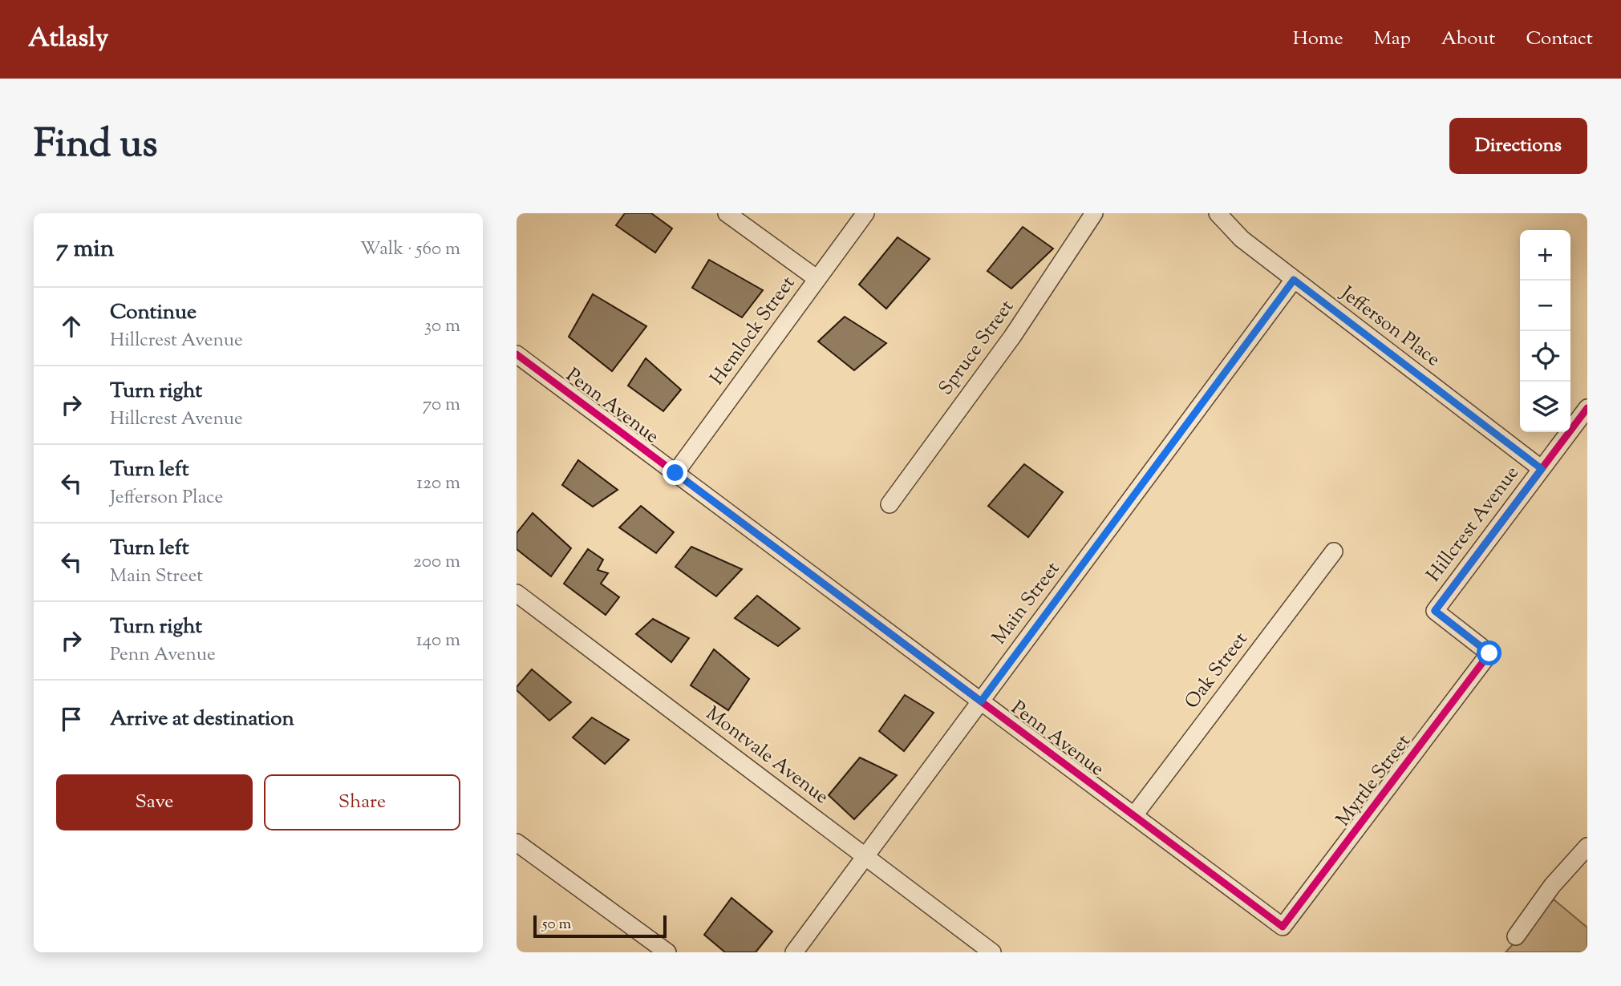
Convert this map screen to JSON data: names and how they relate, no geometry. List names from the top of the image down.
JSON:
{
  "streets": {
    "street": [
      "Jefferson Place",
      "Hemlock Street",
      "Spruce Street",
      "Penn Avenue",
      "Hillcrest Avenue",
      "Main Street",
      "Oak Street",
      "Montvale Avenue",
      "Myrtle Street"
    ]
  },
  "crossings": [
    ["Jefferson Place", "Hillcrest Avenue"],
    ["Jefferson Place", "Main Street"],
    ["Hemlock Street", "Penn Avenue"],
    ["Penn Avenue", "Main Street"],
    ["Penn Avenue", "Oak Street"],
    ["Penn Avenue", "Myrtle Street"],
    ["Hillcrest Avenue", "Myrtle Street"],
    ["Main Street", "Montvale Avenue"]
  ],
  "scale_bar": "50 m",
  "page": {
    "header": "Atlasly",
    "nav": [
      "Home",
      "Map",
      "About",
      "Contact"
    ],
    "title": "Find us",
    "buttons": [
      "Directions",
      ["Save", "Share"]
    ],
    "heading": ["7 min", "Walk · 560 m"],
    "map_buttons": ["+", "−"],
    "list": [
      ["Continue", "Hillcrest Avenue", "30 m"],
      ["Turn right", "Hillcrest Avenue", "70 m"],
      ["Turn left", "Jefferson Place", "120 m"],
      ["Turn left", "Main Street", "200 m"],
      ["Turn right", "Penn Avenue", "140 m"],
      "Arrive at destination"
    ],
    "scale": "50 m"
  }
}
